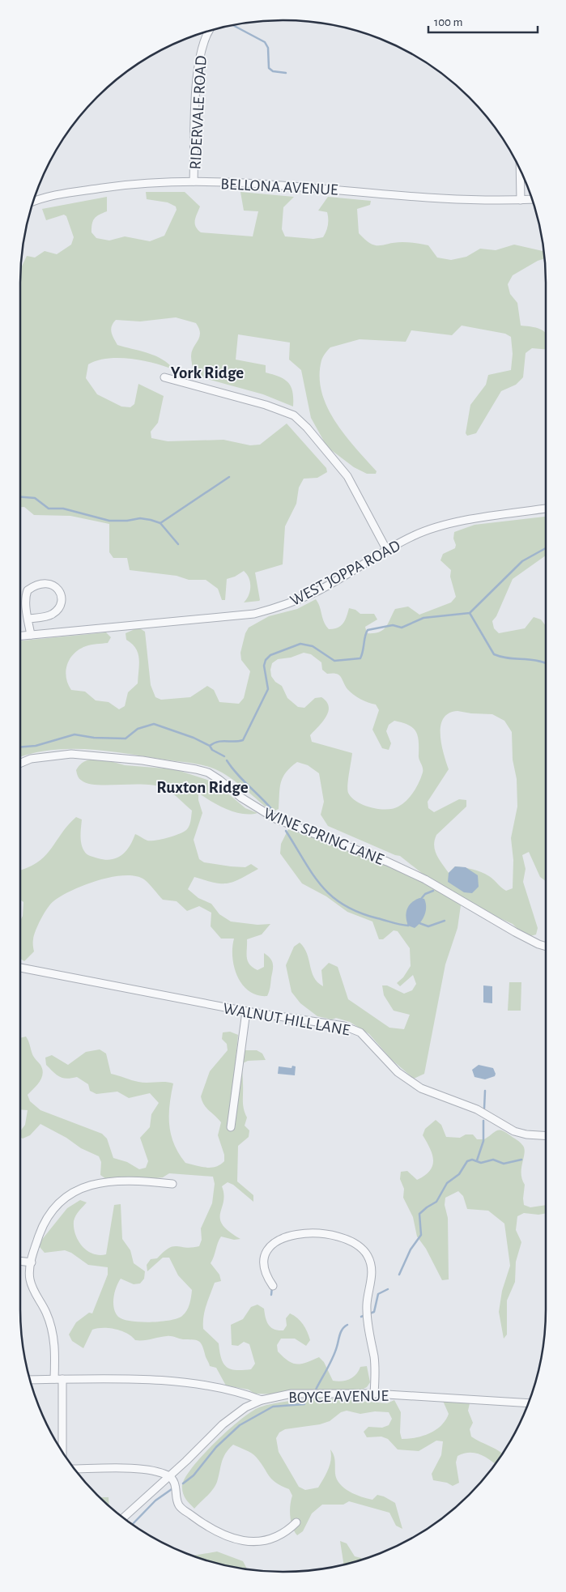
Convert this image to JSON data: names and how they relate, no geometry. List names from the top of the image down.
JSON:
{
  "streets": {
    "street": [
      "RIDERVALE ROAD",
      "BELLONA AVENUE",
      "WEST JOPPA ROAD",
      "WINE SPRING LANE",
      "WALNUT HILL LANE",
      "BOYCE AVENUE"
    ]
  },
  "crossings": [
    ["RIDERVALE ROAD", "BELLONA AVENUE"]
  ],
  "districts": ["York Ridge", "Ruxton Ridge"],
  "scale_bar": "100 m"
}
